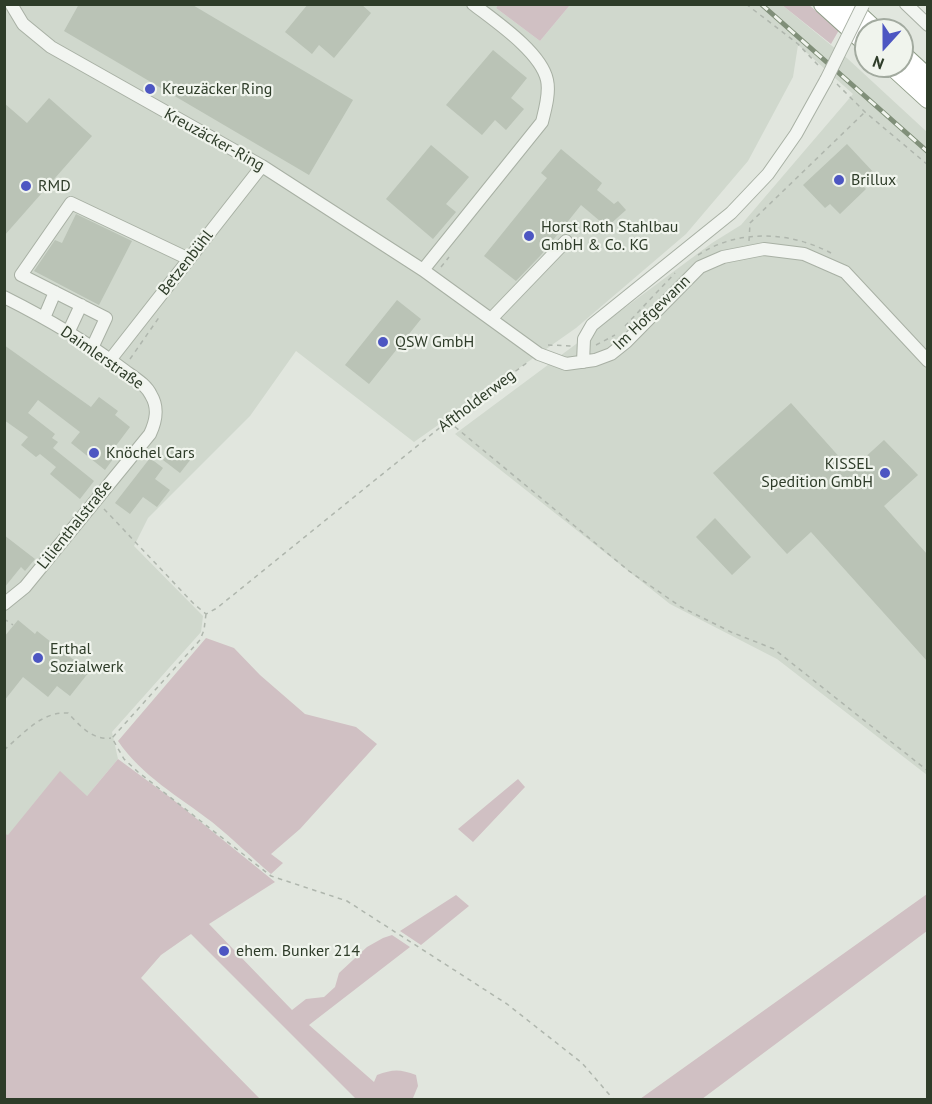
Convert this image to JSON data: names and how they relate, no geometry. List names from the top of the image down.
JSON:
{
  "streets": {
    "street": [
      "Kreuzäcker-Ring",
      "Betzenbühl",
      "Im Hofgewann",
      "Daimlerstraße",
      "Lilienthalstraße"
    ],
    "path": ["Aftholderweg"]
  },
  "crossings": [
    ["Kreuzäcker-Ring", "Betzenbühl"],
    ["Kreuzäcker-Ring", "Aftholderweg"],
    ["Betzenbühl", "Daimlerstraße"],
    ["Daimlerstraße", "Lilienthalstraße"]
  ],
  "places": [
    "Kreuzäcker Ring",
    "Brillux",
    "RMD",
    "Horst Roth Stahlbau GmbH & Co. KG",
    "QSW GmbH",
    "Knöchel Cars",
    "KISSEL Spedition GmbH",
    "Erthal Sozialwerk",
    "ehem. Bunker 214"
  ],
  "north": "bottom"
}
